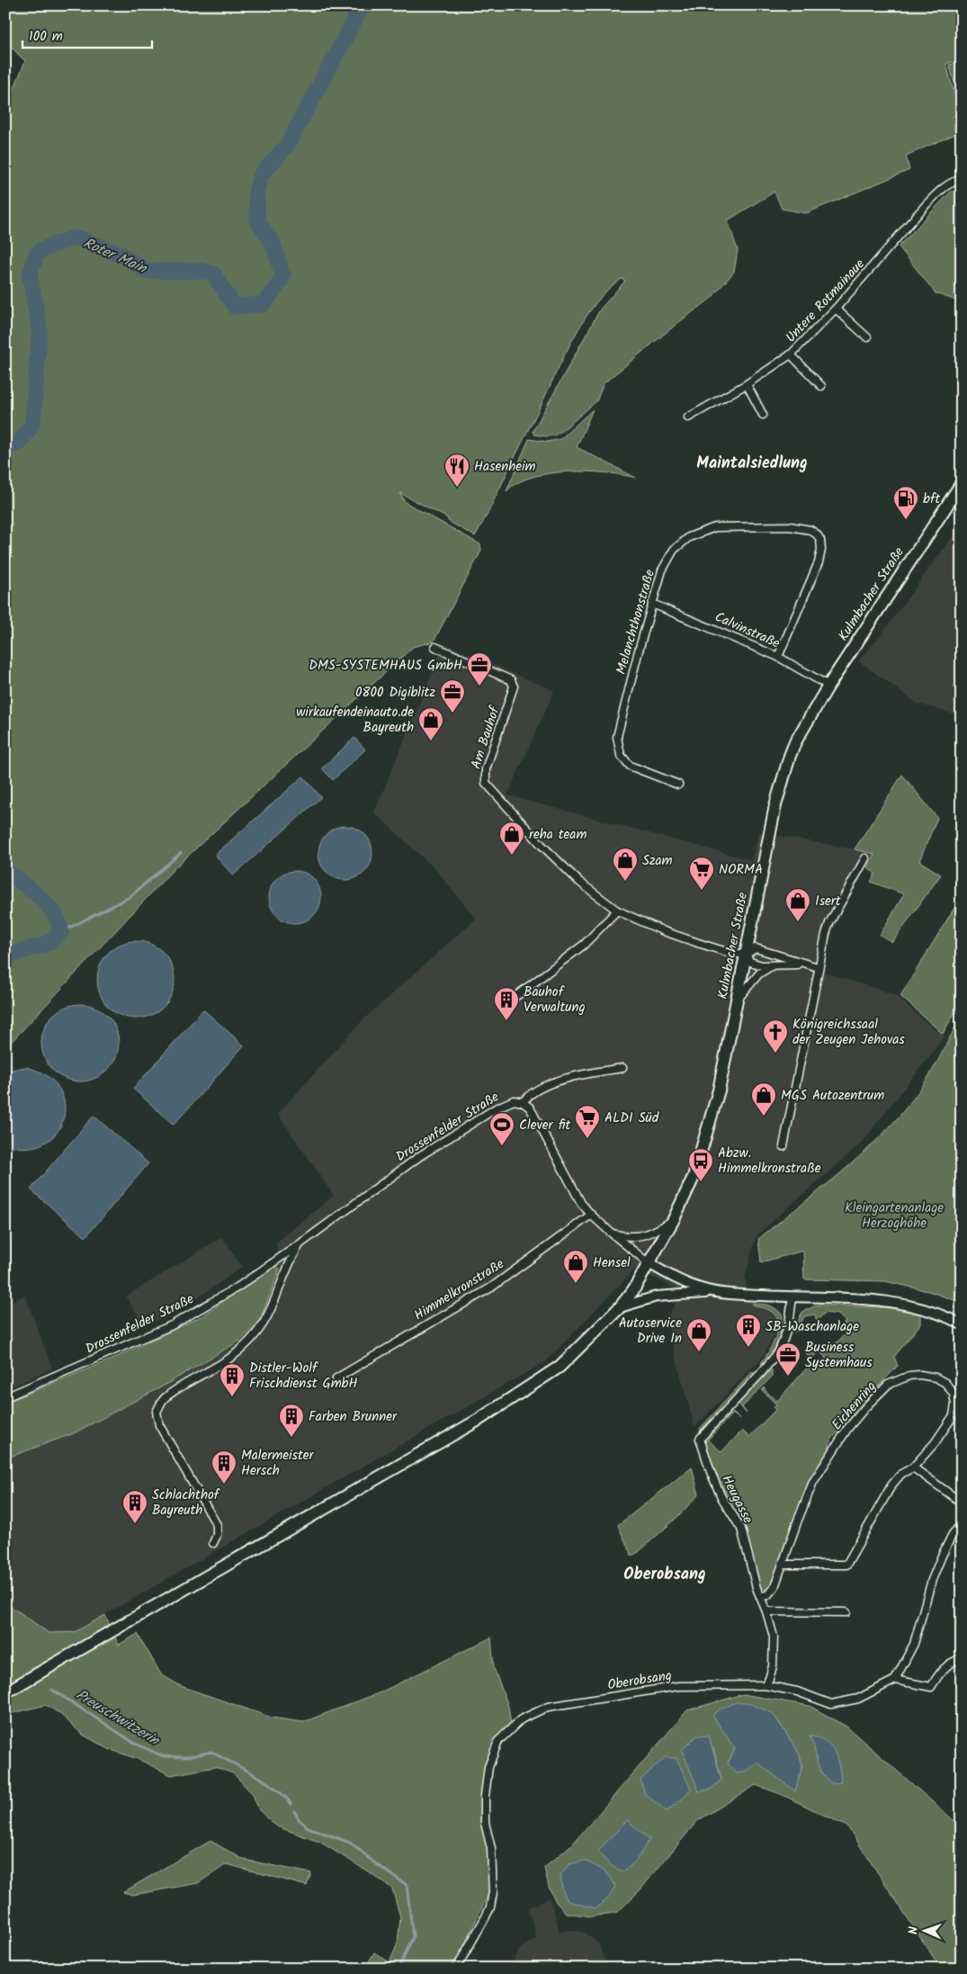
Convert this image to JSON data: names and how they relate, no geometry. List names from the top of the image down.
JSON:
{
  "streets": {
    "main road": ["Kulmbacher Straße"],
    "street": [
      "Untere Rotmainaue",
      "Melanchthonstraße",
      "Calvinstraße",
      "Am Bauhof",
      "Drossenfelder Straße",
      "Himmelkronstraße",
      "Eichenring",
      "Heugasse",
      "Oberobsang"
    ]
  },
  "crossings": [
    ["Kulmbacher Straße", "Calvinstraße"],
    ["Kulmbacher Straße", "Am Bauhof"],
    ["Melanchthonstraße", "Calvinstraße"],
    ["Eichenring", "Heugasse"]
  ],
  "districts": ["Maintalsiedlung", "Oberobsang"],
  "water": ["Roter Main", "Preuschwitzerin"],
  "parks": ["Kleingartenanlage Herzoghöhe"],
  "places": {
    "restaurant": ["Hasenheim"],
    "fuel station": ["bft"],
    "office": ["DMS-SYSTEMHAUS GmbH", "0800 Digiblitz", "Business Systemhaus"],
    "shop": [
      "wirkaufendeinauto.de Bayreuth",
      "reha team",
      "Szam",
      "Isert",
      "MGS Autozentrum",
      "Hensel",
      "Autoservice Drive In"
    ],
    "supermarket": ["NORMA", "ALDI Süd"],
    "building": [
      "Bauhof Verwaltung",
      "SB-Waschanlage",
      "Distler-Wolf Frischdienst GmbH",
      "Farben Brunner",
      "Malermeister Hersch",
      "Schlachthof Bayreuth"
    ],
    "church": ["Königreichssaal der Zeugen Jehovas"],
    "sports": ["Clever fit"],
    "bus stop": ["Abzw. Himmelkronstraße"]
  },
  "scale_bar": "100 m",
  "north": "left"
}
